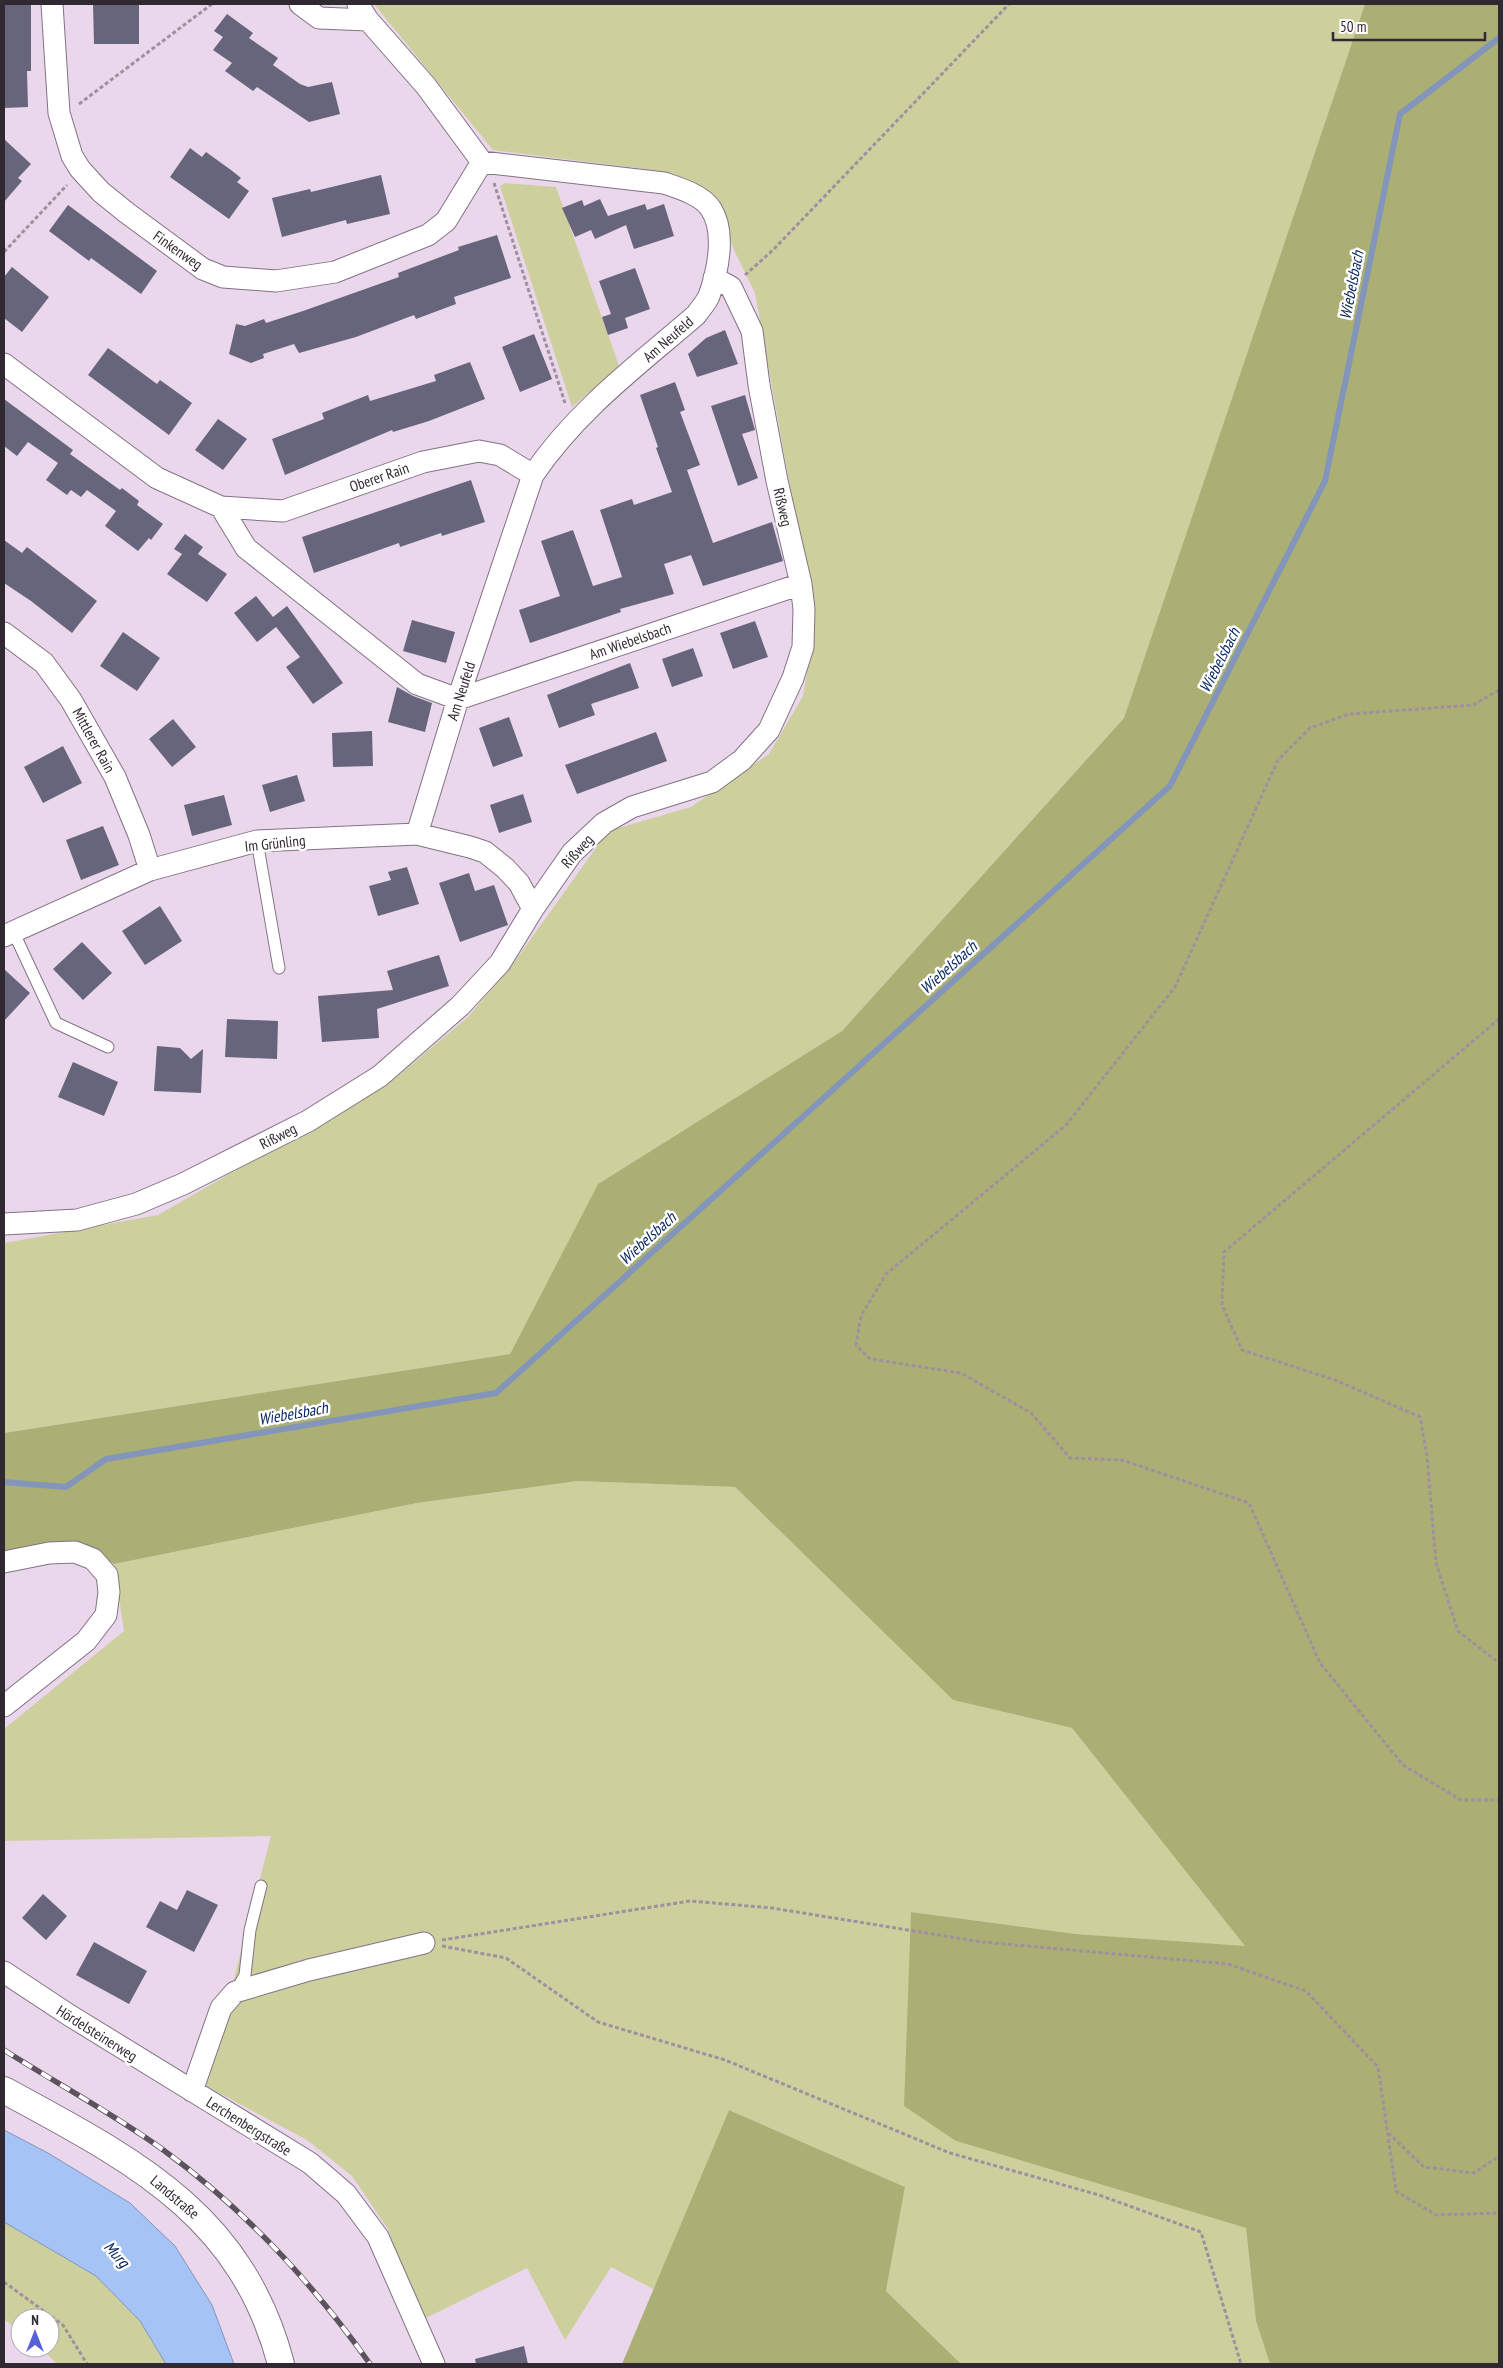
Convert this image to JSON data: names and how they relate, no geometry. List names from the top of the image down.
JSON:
{
  "streets": {
    "street": [
      "Finkenweg",
      "Am Neufeld",
      "Oberer Rain",
      "Rißweg",
      "Am Wiebelsbach",
      "Mittlerer Rain",
      "Im Grünling",
      "Hördelsteinerweg",
      "Lerchenbergstraße",
      "Landstraße"
    ]
  },
  "crossings": [
    ["Finkenweg", "Am Neufeld"],
    ["Am Neufeld", "Oberer Rain"],
    ["Am Neufeld", "Rißweg"],
    ["Am Neufeld", "Am Wiebelsbach"],
    ["Am Neufeld", "Im Grünling"],
    ["Rißweg", "Am Wiebelsbach"],
    ["Rißweg", "Im Grünling"],
    ["Mittlerer Rain", "Im Grünling"],
    ["Hördelsteinerweg", "Lerchenbergstraße"]
  ],
  "water": ["Wiebelsbach", "Murg"],
  "scale_bar": "50 m",
  "north": "top"
}
